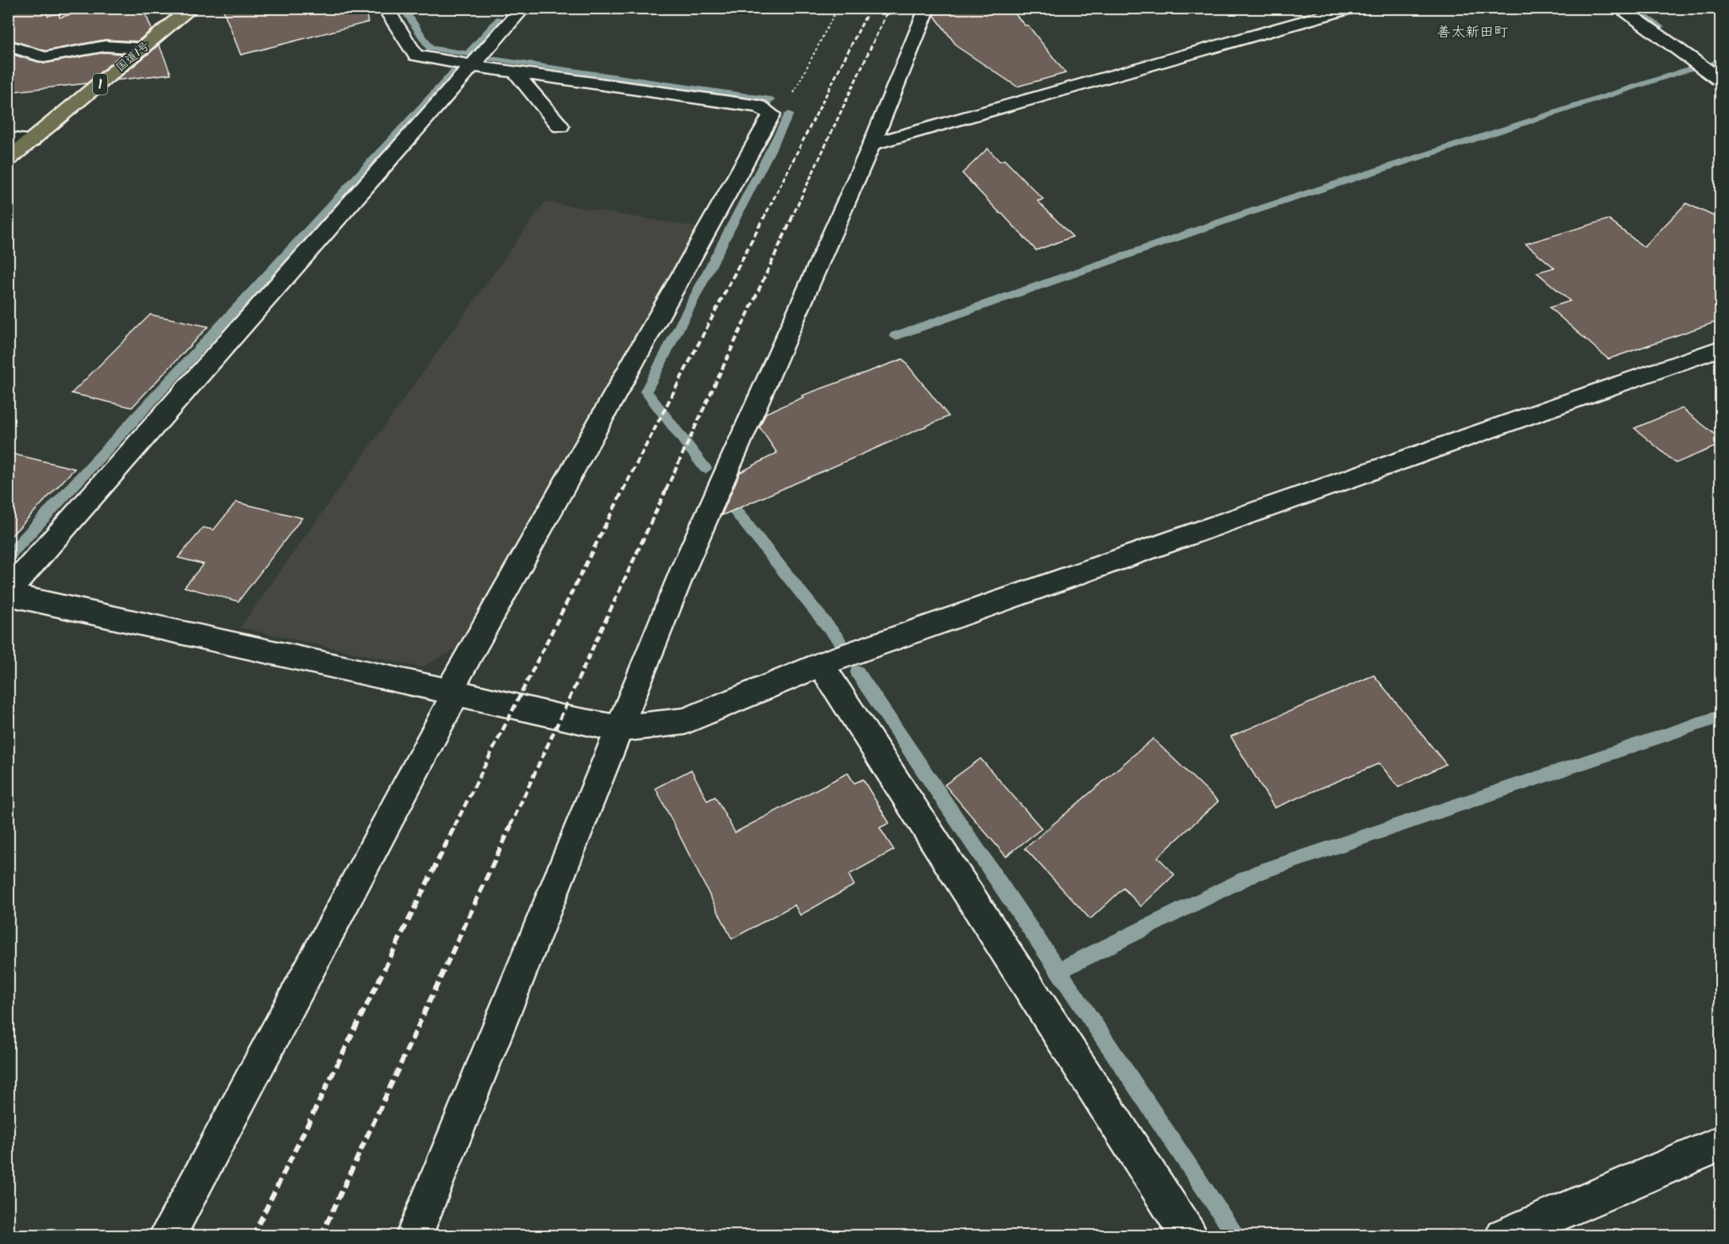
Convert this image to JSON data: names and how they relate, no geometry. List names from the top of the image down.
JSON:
{
  "streets": {
    "highway": ["国道1号", "1"]
  },
  "districts": ["善太新田町"]
}
